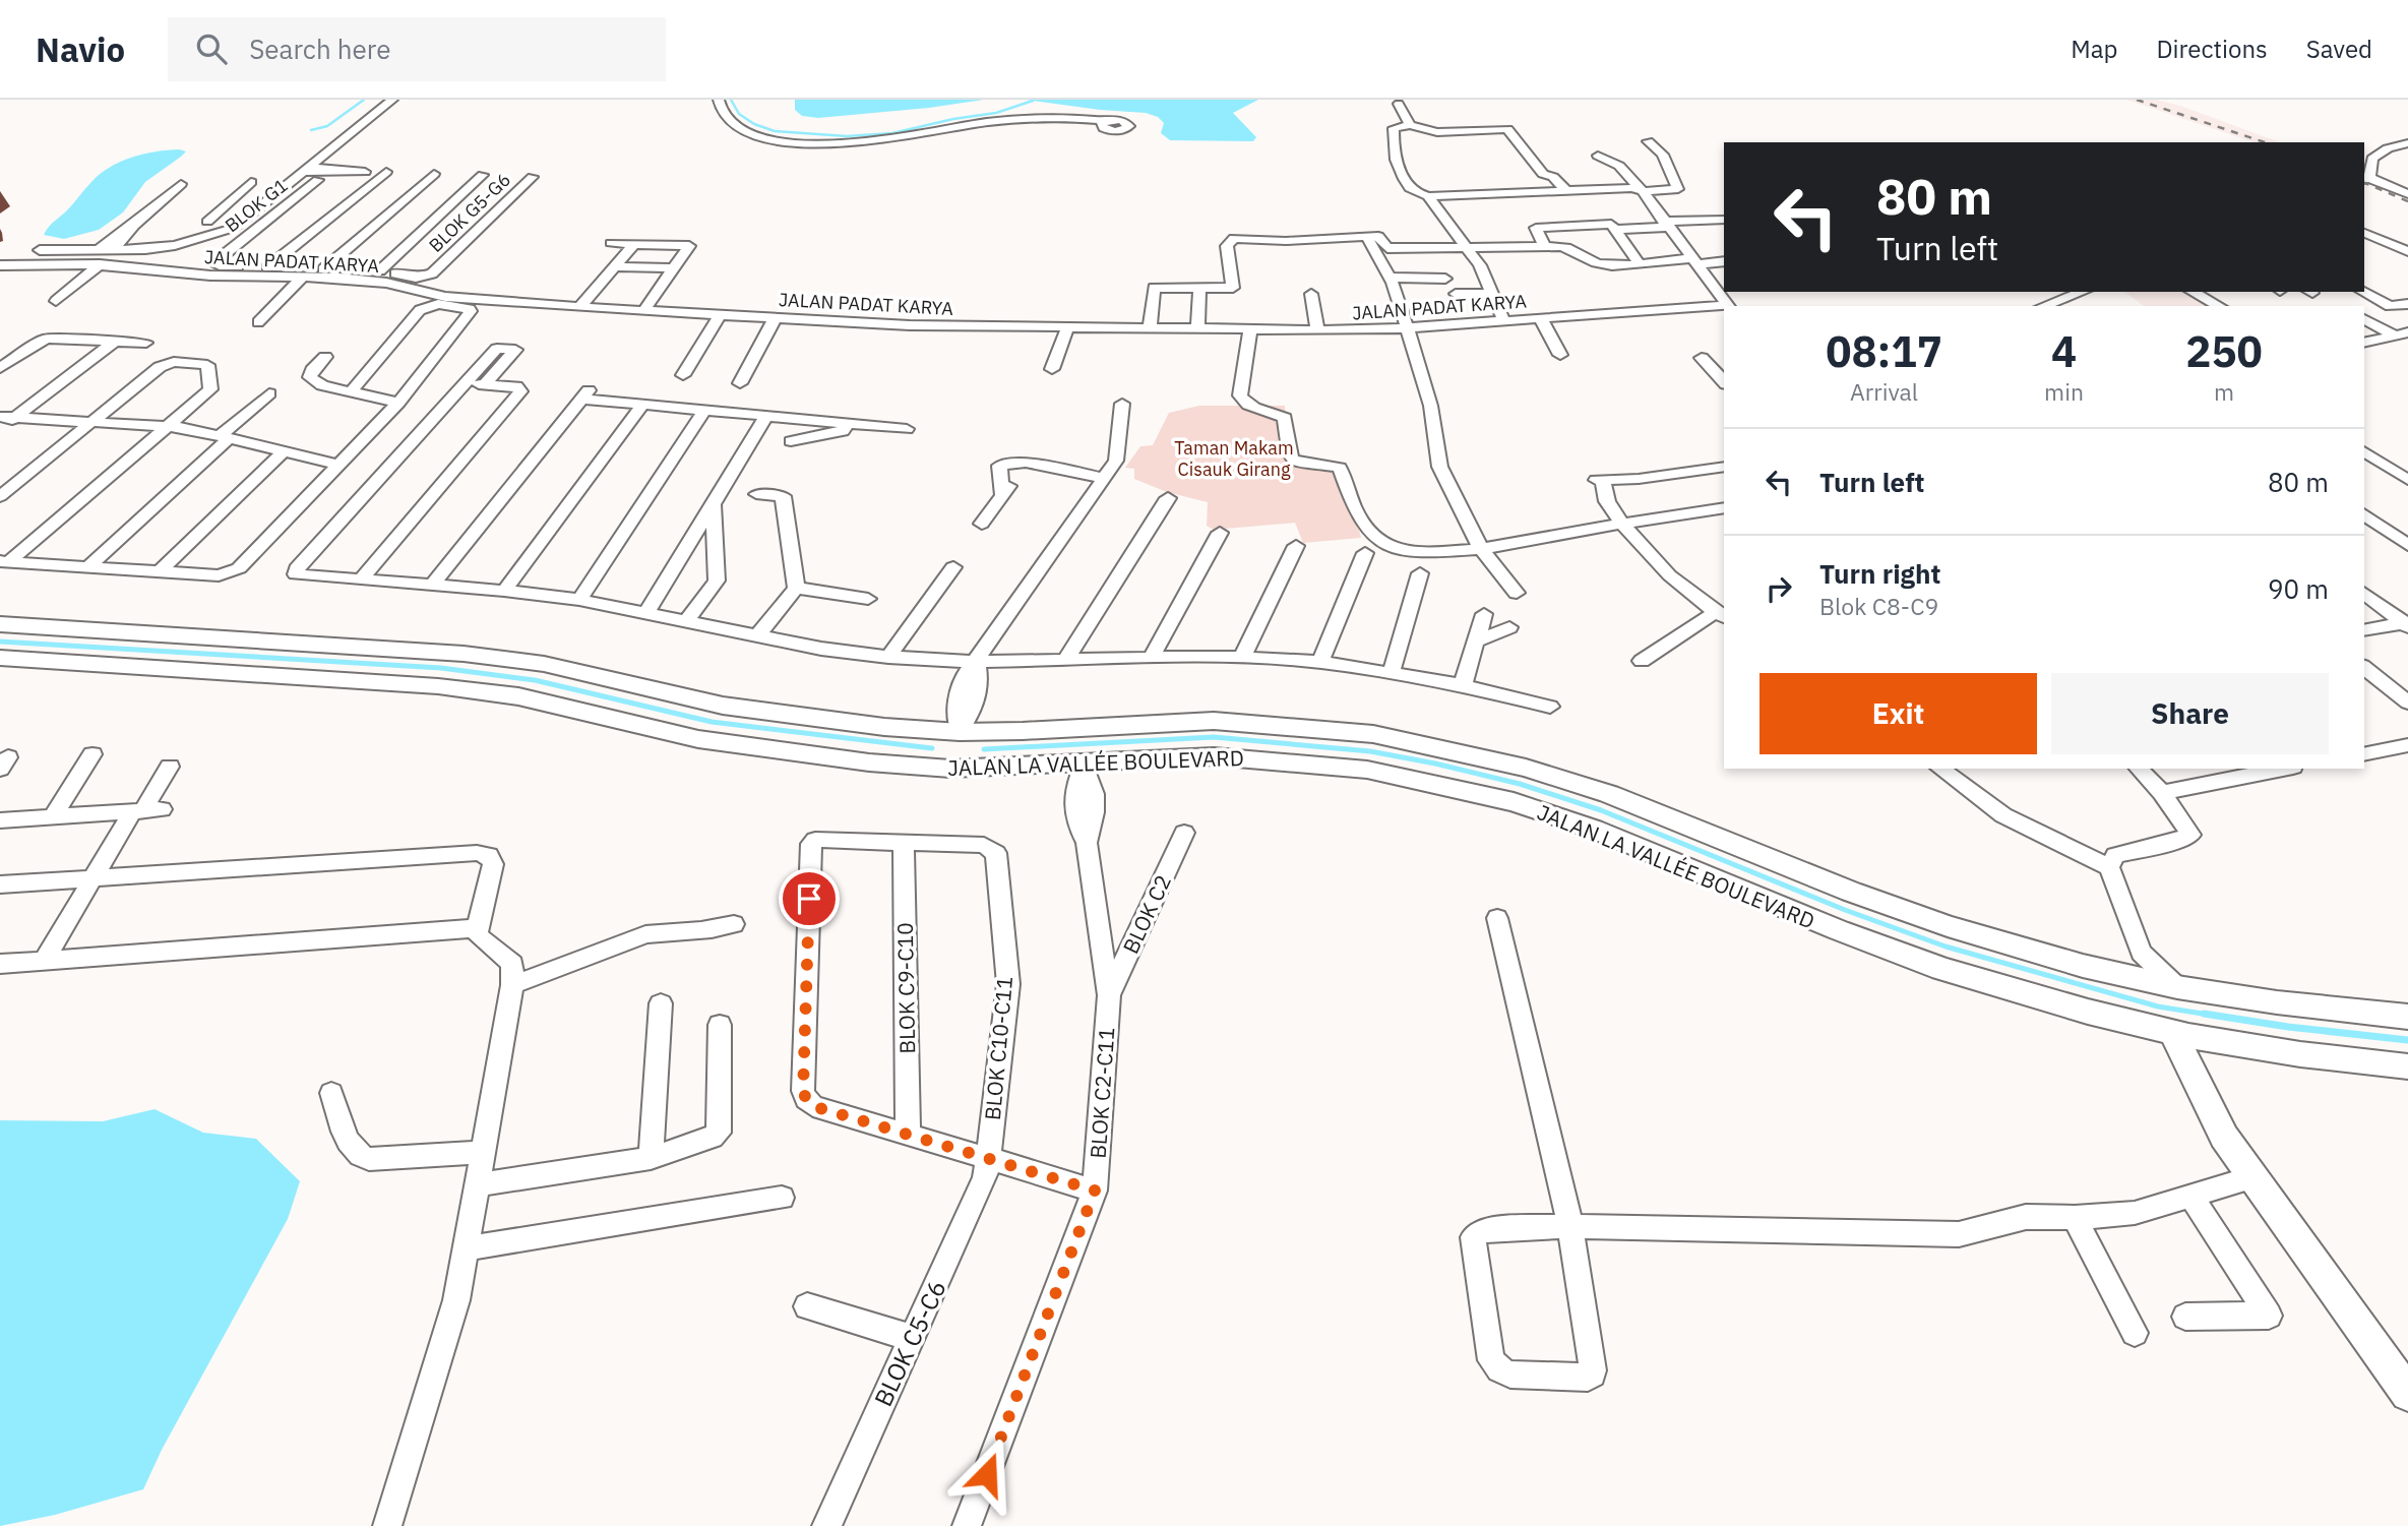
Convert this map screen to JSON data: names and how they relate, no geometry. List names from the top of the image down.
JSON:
{
  "streets": {
    "street": [
      "BLOK G1",
      "BLOK G5-G6",
      "JALAN PADAT KARYA",
      "JALAN LA VALLÉE BOULEVARD",
      "BLOK C2",
      "BLOK C9-C10",
      "BLOK C10-C11",
      "BLOK C2-C11",
      "BLOK C5-C6"
    ]
  },
  "crossings": [
    ["BLOK C2", "BLOK C2-C11"],
    ["BLOK C9-C10", "BLOK C10-C11"],
    ["BLOK C10-C11", "BLOK C5-C6"]
  ],
  "parks": ["Taman Makam Cisauk Girang"],
  "page": {
    "header": "Navio",
    "search": "Search here",
    "nav": ["Map", "Directions", "Saved"],
    "turn": ["80 m", "Turn left"],
    "eta": [
      "08:17",
      "Arrival",
      "4",
      "min",
      "250",
      "m"
    ],
    "list": [
      {
        "name": "Turn left",
        "value": "80 m"
      },
      {
        "name": "Turn right",
        "note": "Blok C8-C9",
        "value": "90 m"
      }
    ],
    "buttons": ["Exit", "Share"]
  }
}
